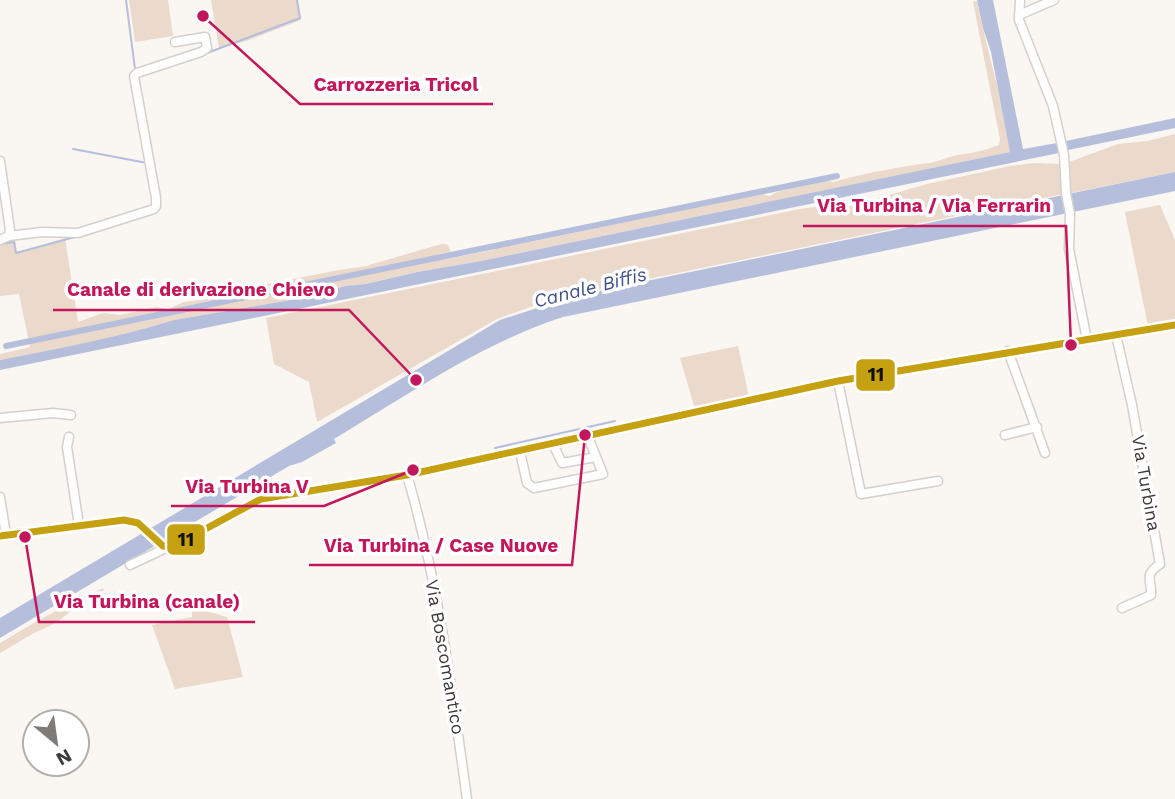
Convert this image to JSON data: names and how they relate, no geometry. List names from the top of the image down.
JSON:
{
  "streets": {
    "street": ["Via Turbina", "Via Boscomantico"]
  },
  "water": ["Canale Biffis"],
  "places": [
    "Carrozzeria Tricol",
    "Via Turbina / Via Ferrarin",
    "Canale di derivazione Chievo",
    "Via Turbina / Case Nuove",
    "Via Turbina V",
    "Via Turbina (canale)"
  ],
  "lines": ["transit line 11"],
  "north": "bottom right"
}
